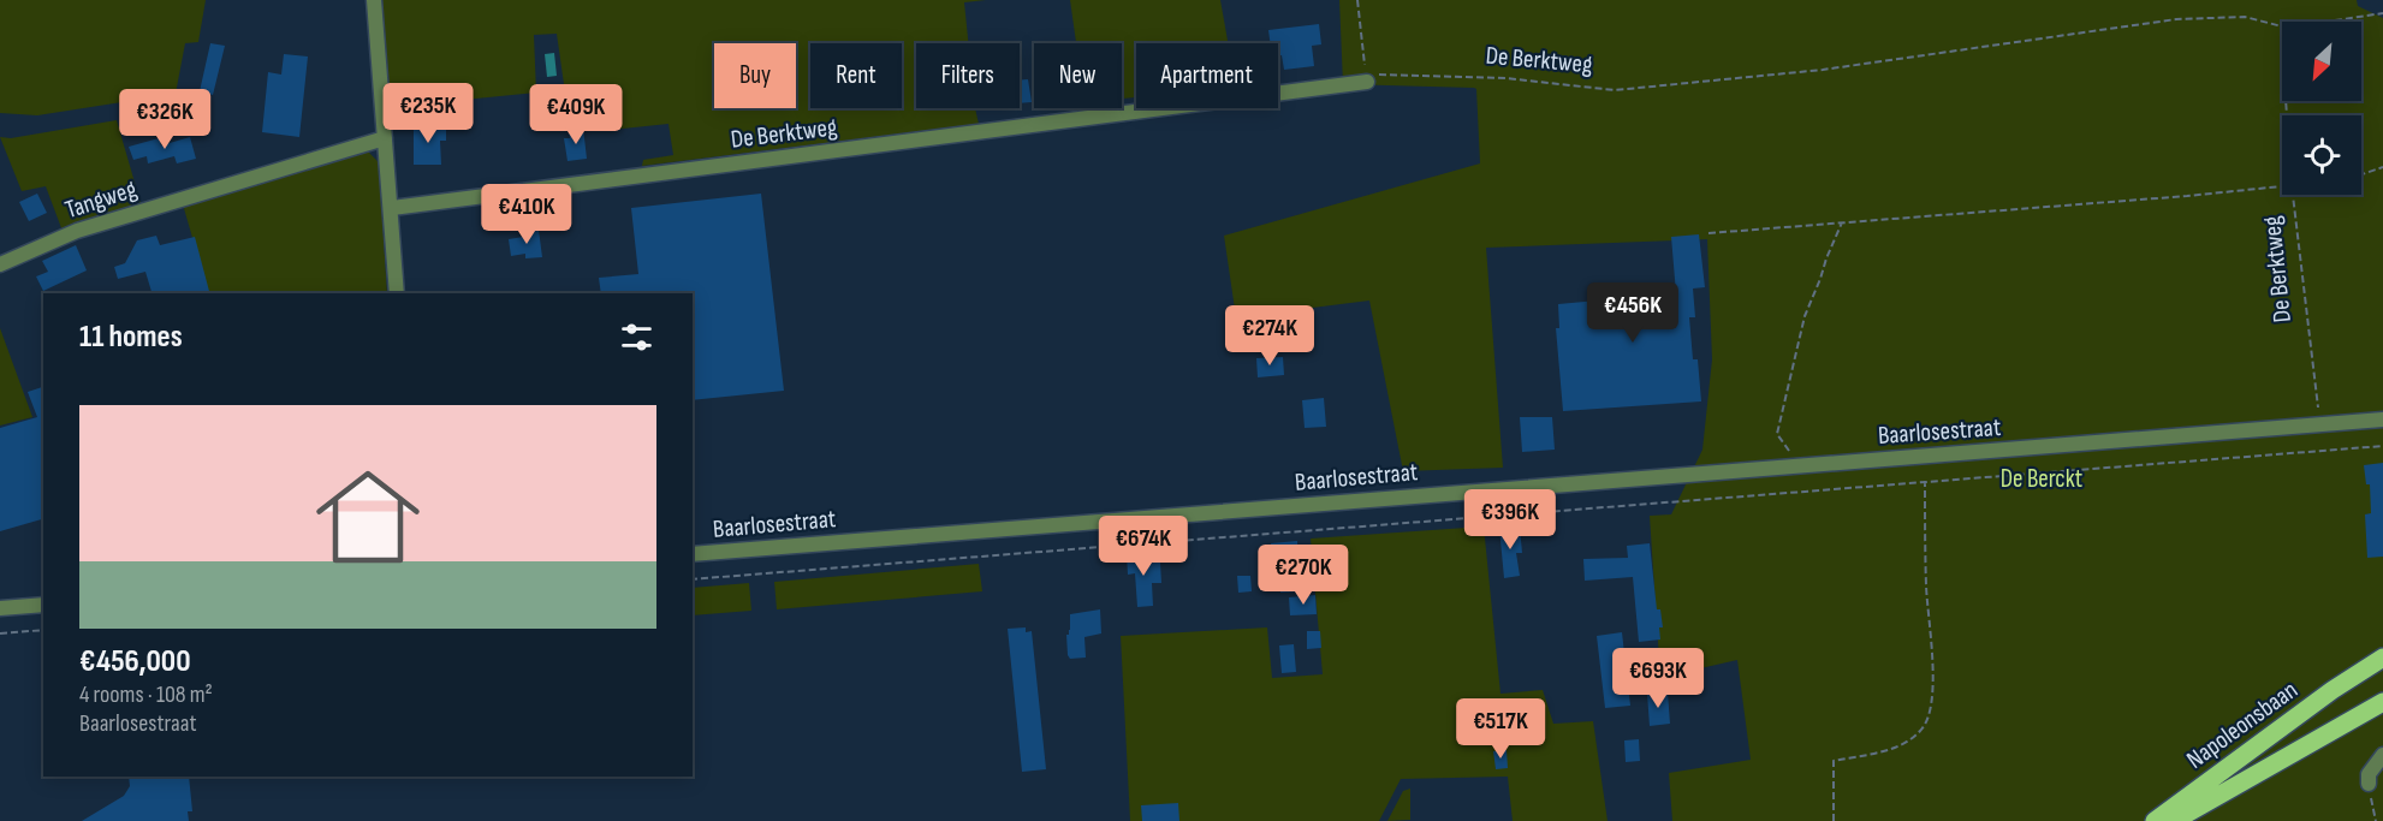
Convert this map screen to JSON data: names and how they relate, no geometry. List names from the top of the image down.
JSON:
{
  "streets": {
    "main road": ["Napoleonsbaan"],
    "street": ["De Berktweg", "Tangweg", "Baarlosestraat"]
  },
  "crossings": [
    ["De Berktweg", "Baarlosestraat"]
  ],
  "parks": ["De Berckt"],
  "north": "bottom left",
  "page": {
    "chip": [
      "Buy",
      "Rent",
      "Filters",
      "New",
      "Apartment"
    ],
    "price": [
      "€235K",
      "€409K",
      "€326K",
      "€410K",
      "€456K",
      "€274K",
      "€396K",
      "€674K",
      "€270K",
      "€693K",
      "€517K"
    ],
    "heading": "11 homes",
    "list": [
      {
        "name": "€456,000",
        "note": "4 rooms · 108 m² · Baarlosestraat"
      }
    ]
  }
}
